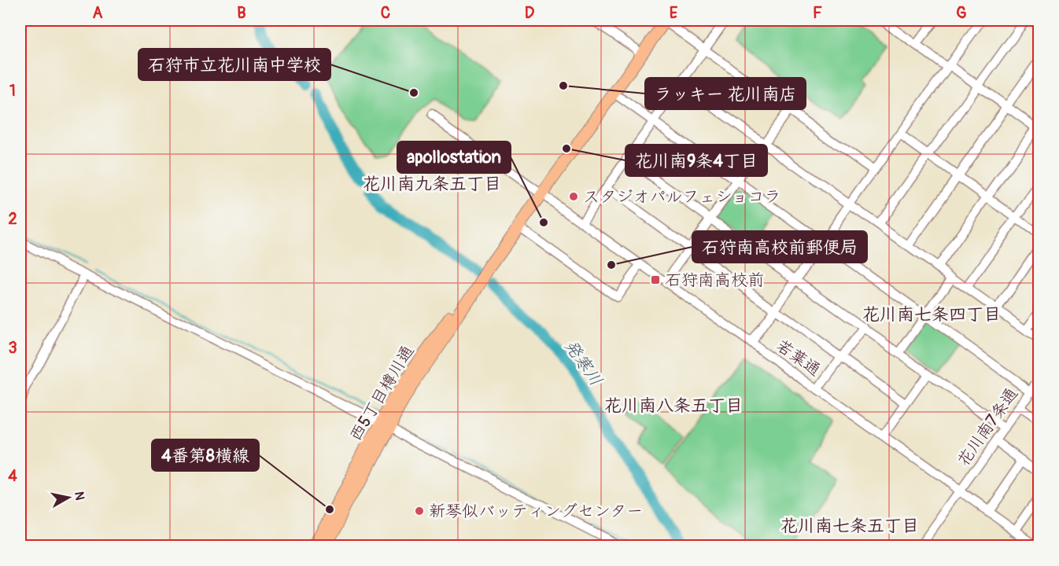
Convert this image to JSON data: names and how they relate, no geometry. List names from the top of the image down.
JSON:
{
  "streets": {
    "main road": ["西5丁目樽川通"],
    "street": ["若葉通", "花川南7条通"]
  },
  "crossings": [
    ["若葉通", "西5丁目樽川通"],
    ["若葉通", "花川南7条通"]
  ],
  "districts": [
    "花川南九条五丁目",
    "花川南七条四丁目",
    "花川南八条五丁目",
    "花川南七条五丁目"
  ],
  "water": ["発寒川"],
  "places": {
    "other": [
      "ラッキー 花川南店",
      "石狩市立花川南中学校",
      "花川南9条4丁目",
      "スタジオパルフェショコラ",
      "apollostation",
      "石狩南高校前郵便局",
      "4番第8横線",
      "新琴似バッティングセンター"
    ],
    "transit": ["石狩南高校前"]
  },
  "north": "right",
  "grid": {
    "columns": [
      "A",
      "B",
      "C",
      "D",
      "E",
      "F",
      "G"
    ],
    "rows": [
      "1",
      "2",
      "3",
      "4"
    ]
  }
}
